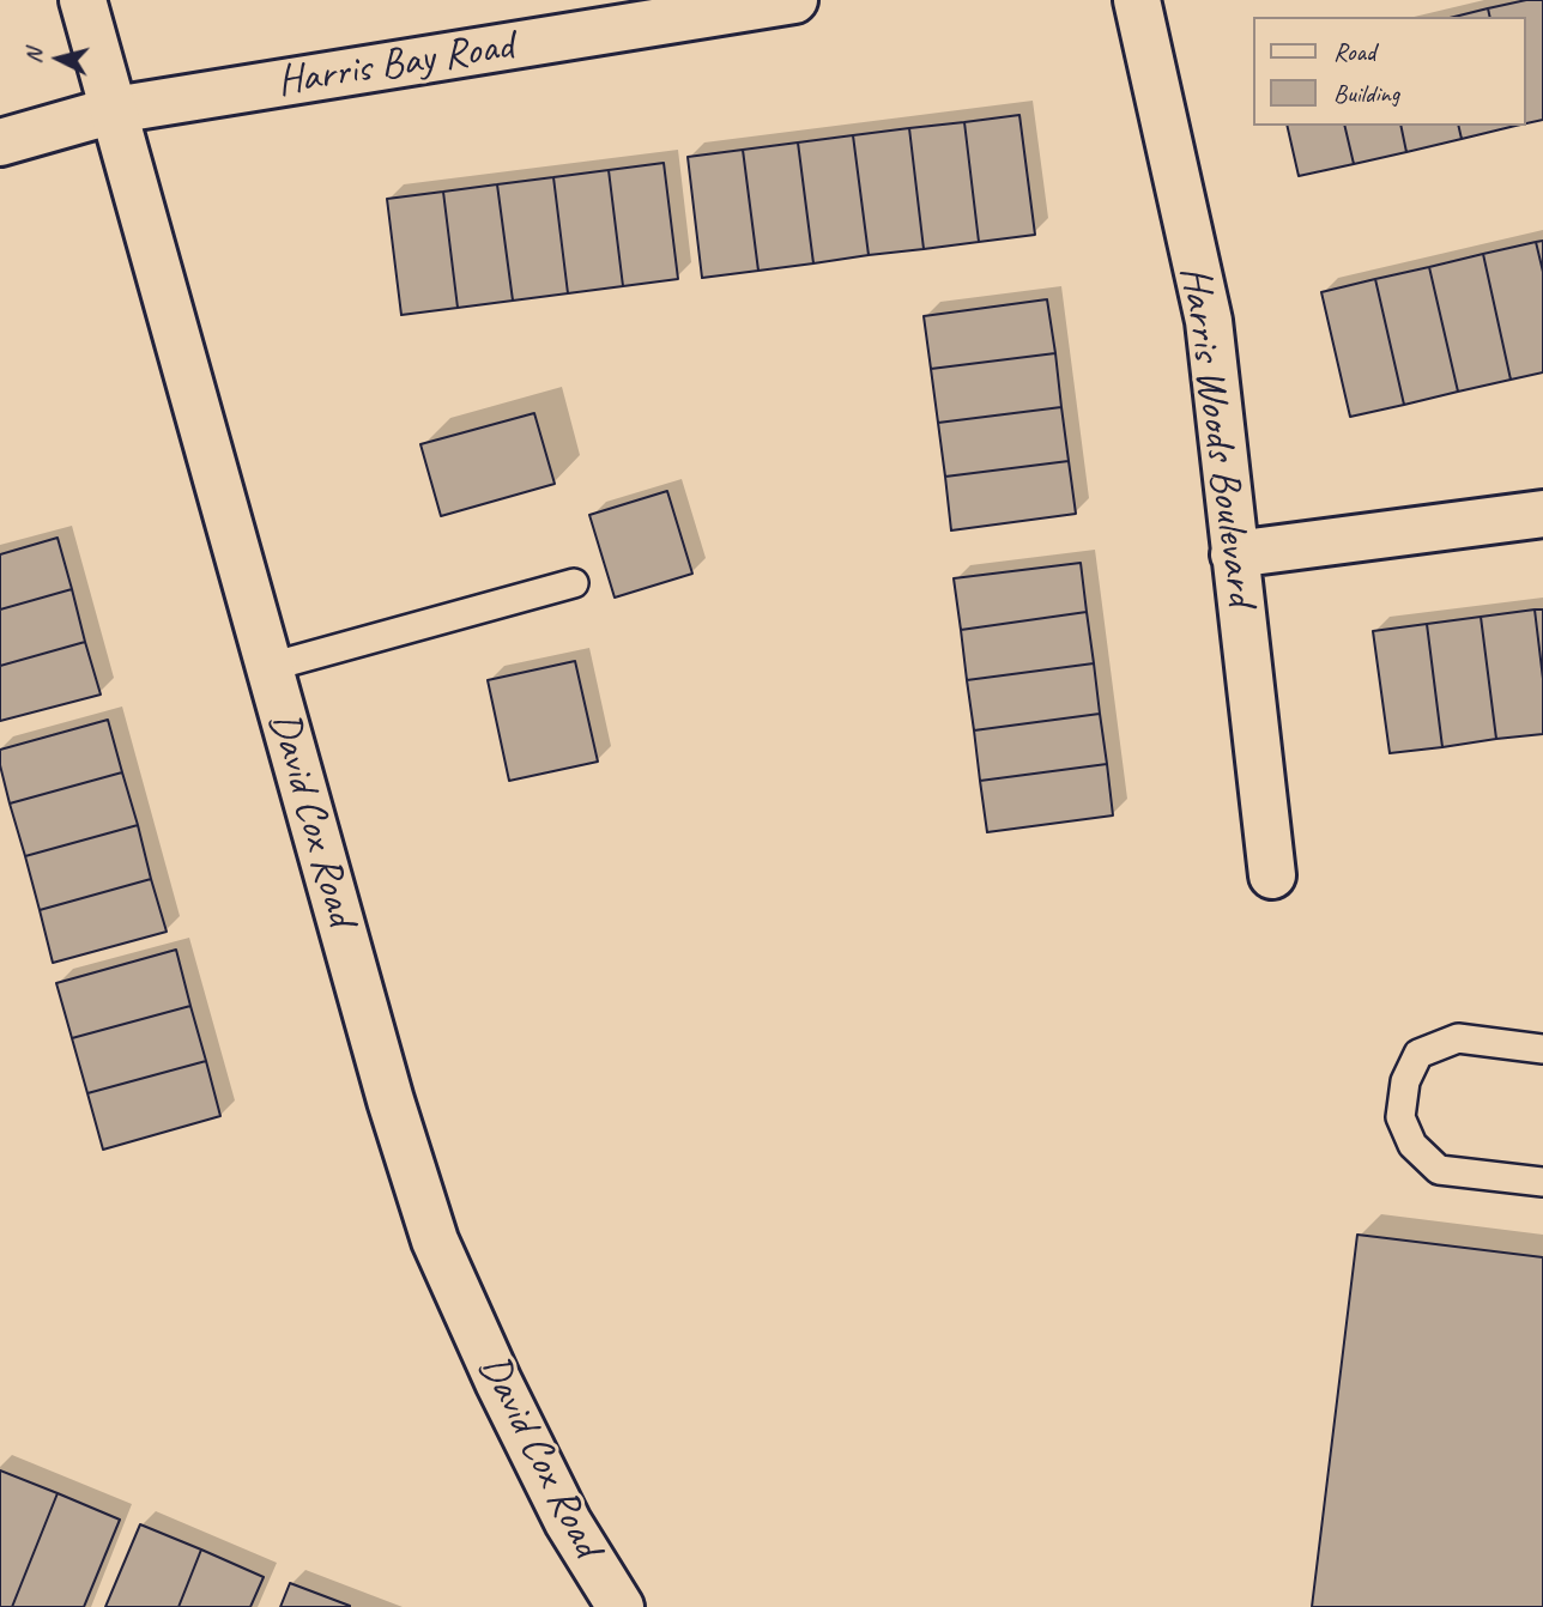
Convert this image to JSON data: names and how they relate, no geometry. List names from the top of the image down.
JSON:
{
  "streets": {
    "street": ["Harris Bay Road", "Harris Woods Boulevard", "David Cox Road"]
  },
  "crossings": [
    ["Harris Bay Road", "David Cox Road"]
  ],
  "legend": ["Road", "Building"],
  "north": "left"
}
